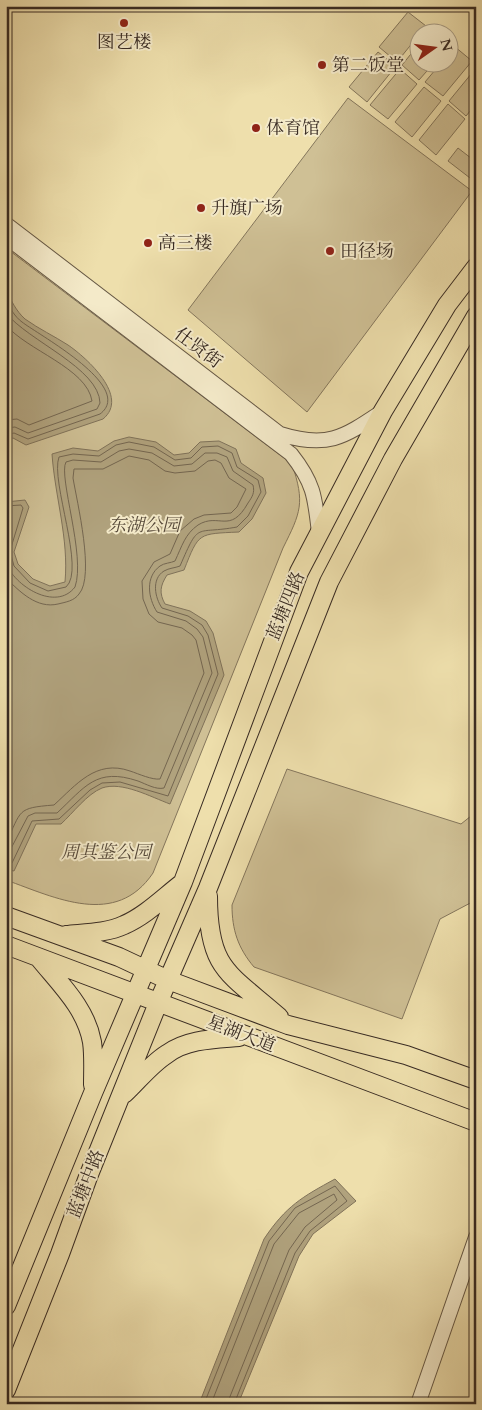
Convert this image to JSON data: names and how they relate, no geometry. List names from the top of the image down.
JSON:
{
  "streets": {
    "main road": ["蓝塘四路", "星湖大道", "蓝塘中路"],
    "street": ["仕贤街"]
  },
  "crossings": [
    ["仕贤街", "蓝塘四路"],
    ["蓝塘四路", "星湖大道"],
    ["蓝塘四路", "蓝塘中路"],
    ["星湖大道", "蓝塘中路"]
  ],
  "parks": ["东湖公园", "周其鉴公园"],
  "places": [
    "图艺楼",
    "第二饭堂",
    "体育馆",
    "升旗广场",
    "高三楼",
    "田径场"
  ],
  "north": "right"
}
